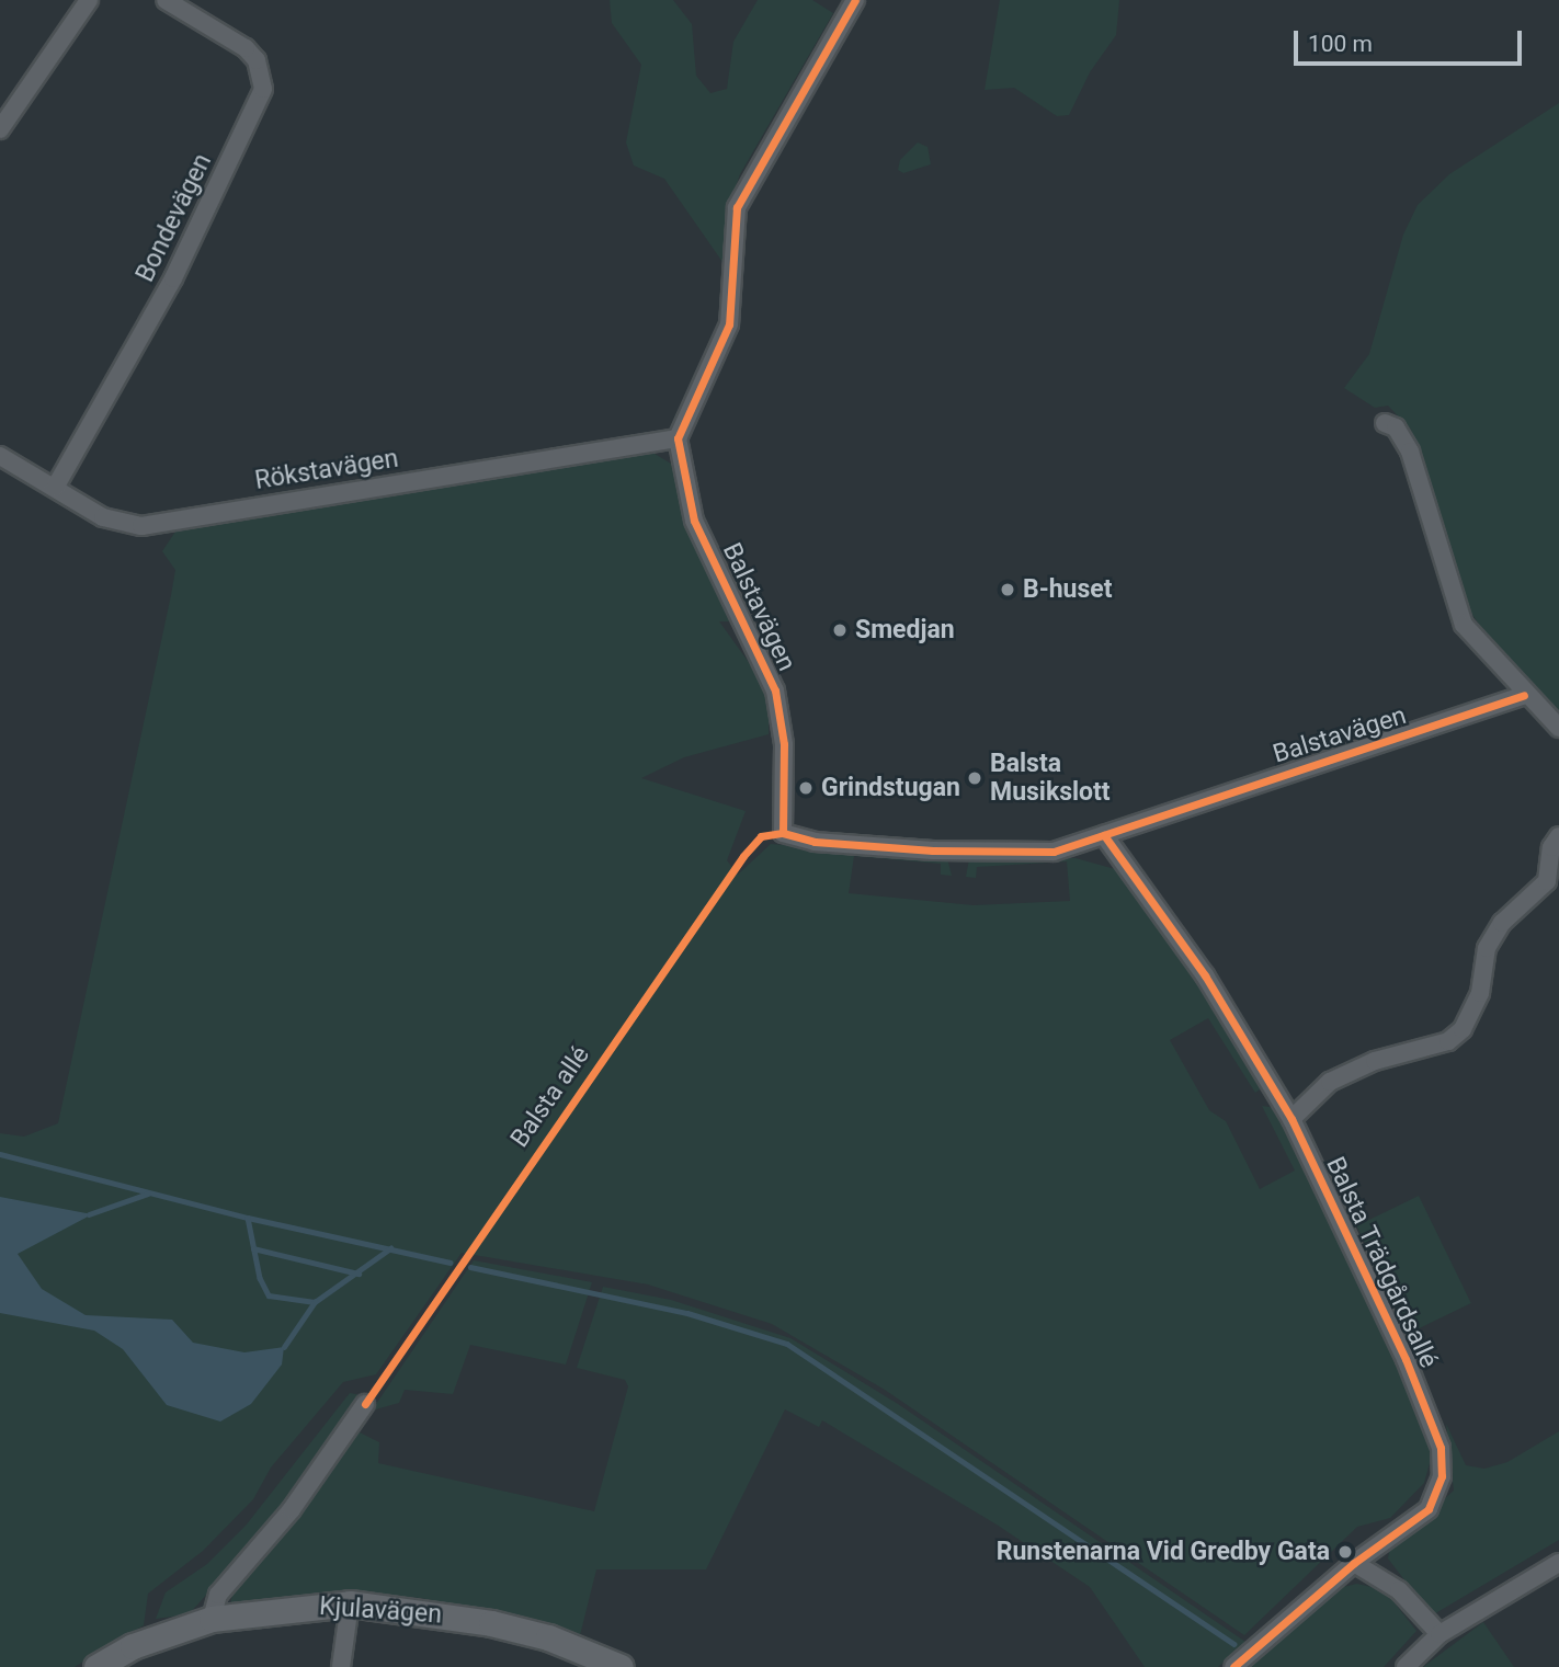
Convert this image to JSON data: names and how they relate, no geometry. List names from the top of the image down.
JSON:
{
  "streets": {
    "street": [
      "Bondevägen",
      "Rökstavägen",
      "Balstavägen",
      "Balsta Trädgårdsallé",
      "Kjulavägen"
    ],
    "cycle path": ["Balsta allé"]
  },
  "crossings": [
    ["Bondevägen", "Rökstavägen"],
    ["Rökstavägen", "Balstavägen"],
    ["Balstavägen", "Balsta Trädgårdsallé"]
  ],
  "places": [
    "B-huset",
    "Smedjan",
    "Balsta Musikslott",
    "Grindstugan",
    "Runstenarna Vid Gredby Gata"
  ],
  "scale_bar": "100 m"
}
